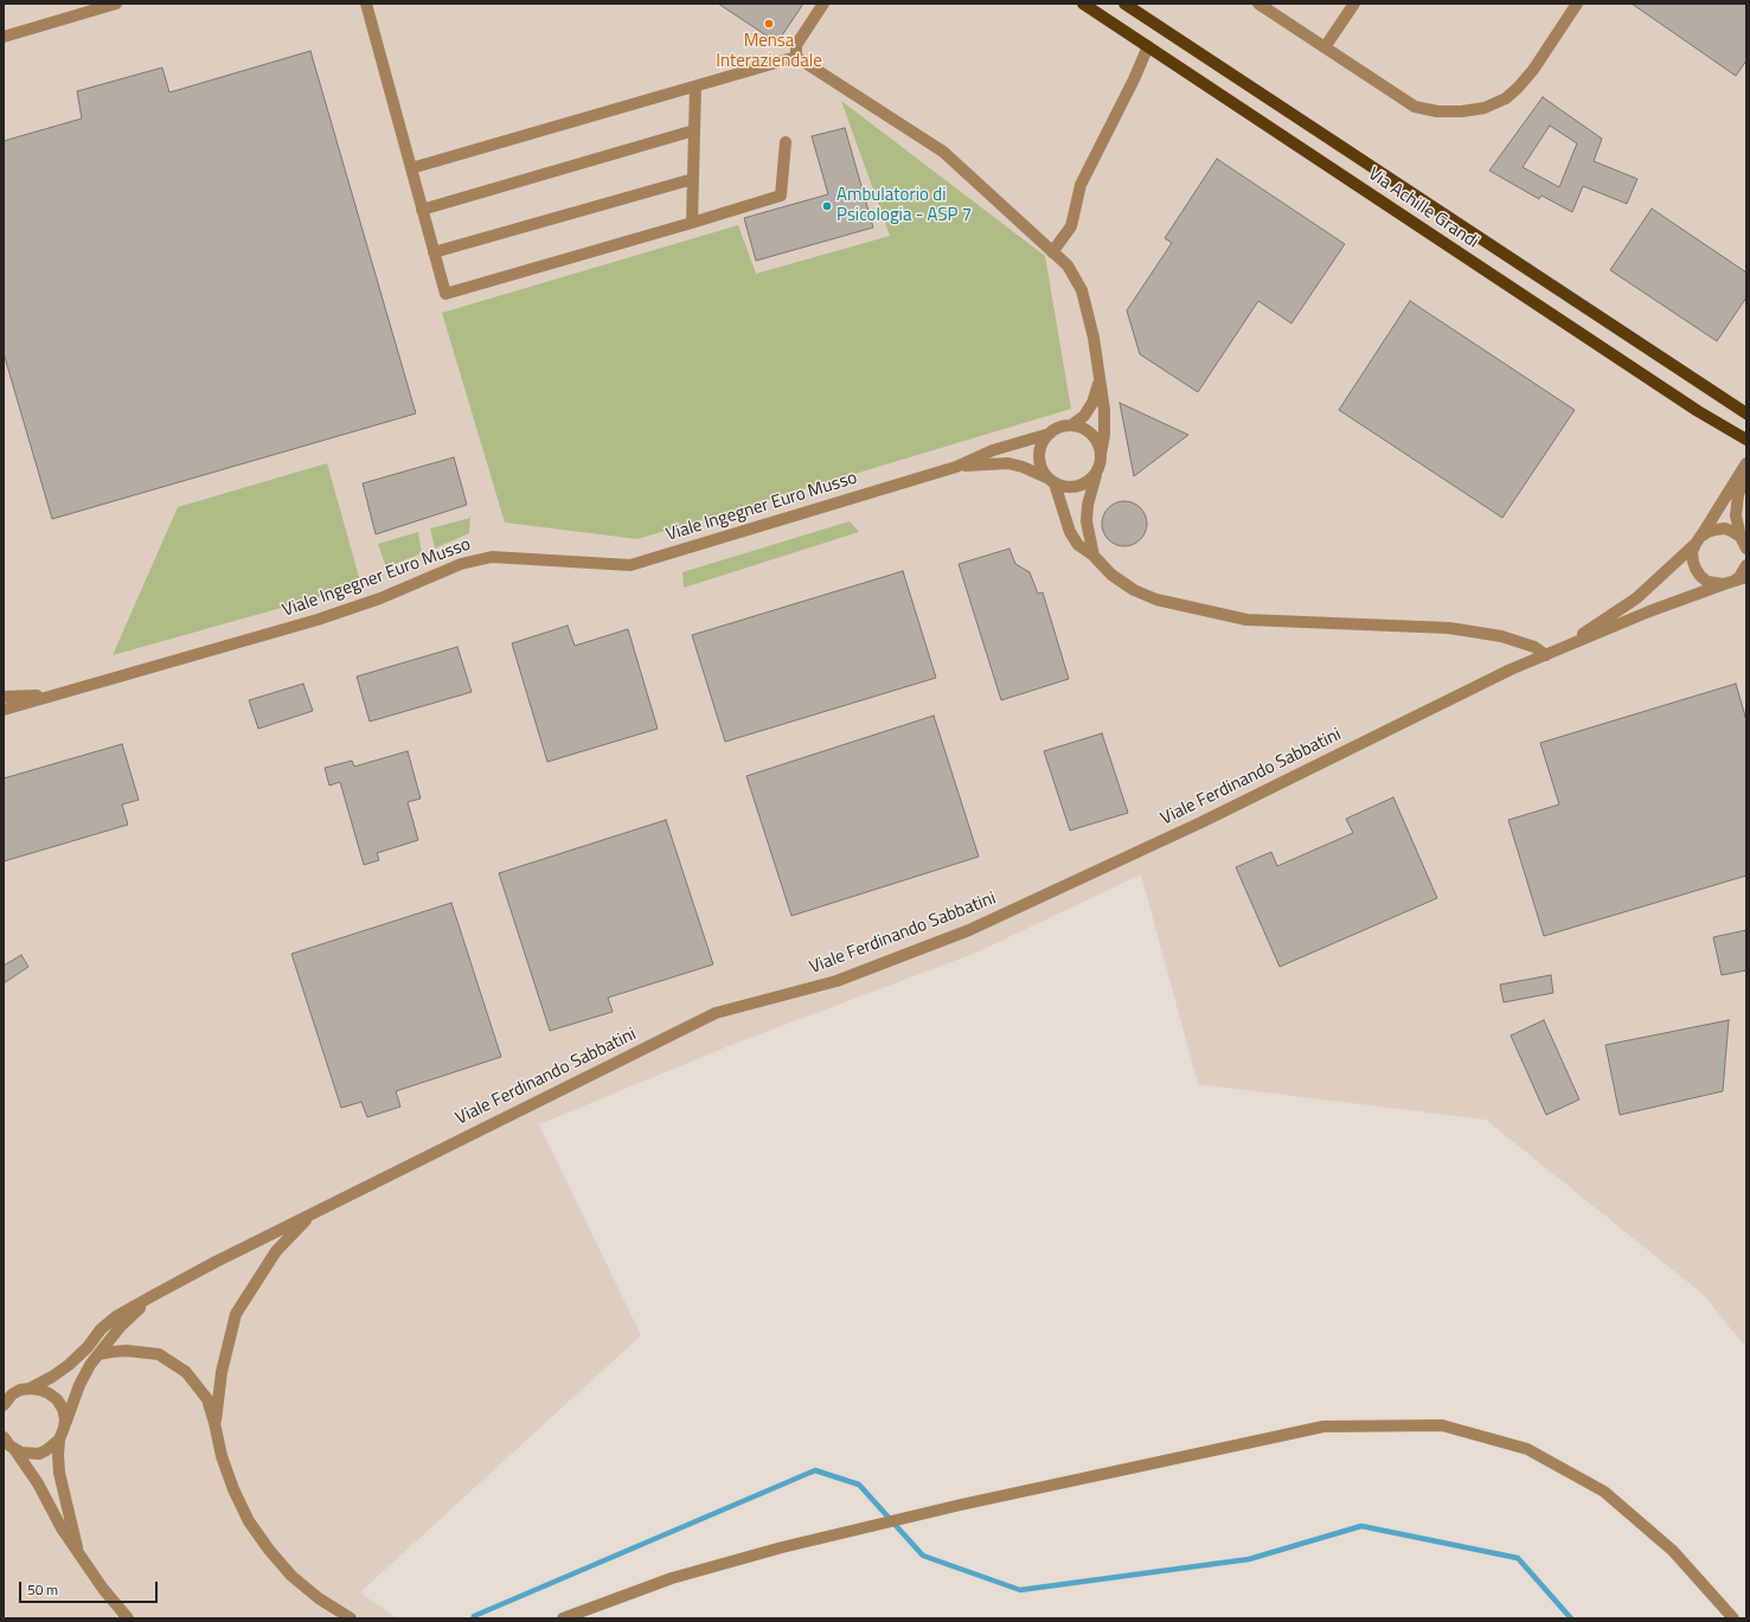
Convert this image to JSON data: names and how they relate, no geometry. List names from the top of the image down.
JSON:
{
  "streets": {
    "main road": ["Via Achille Grandi"],
    "street": ["Viale Ingegner Euro Musso", "Viale Ferdinando Sabbatini"]
  },
  "places": ["Mensa Interaziendale", "Ambulatorio di Psicologia - ASP 7"],
  "scale_bar": "50 m"
}
